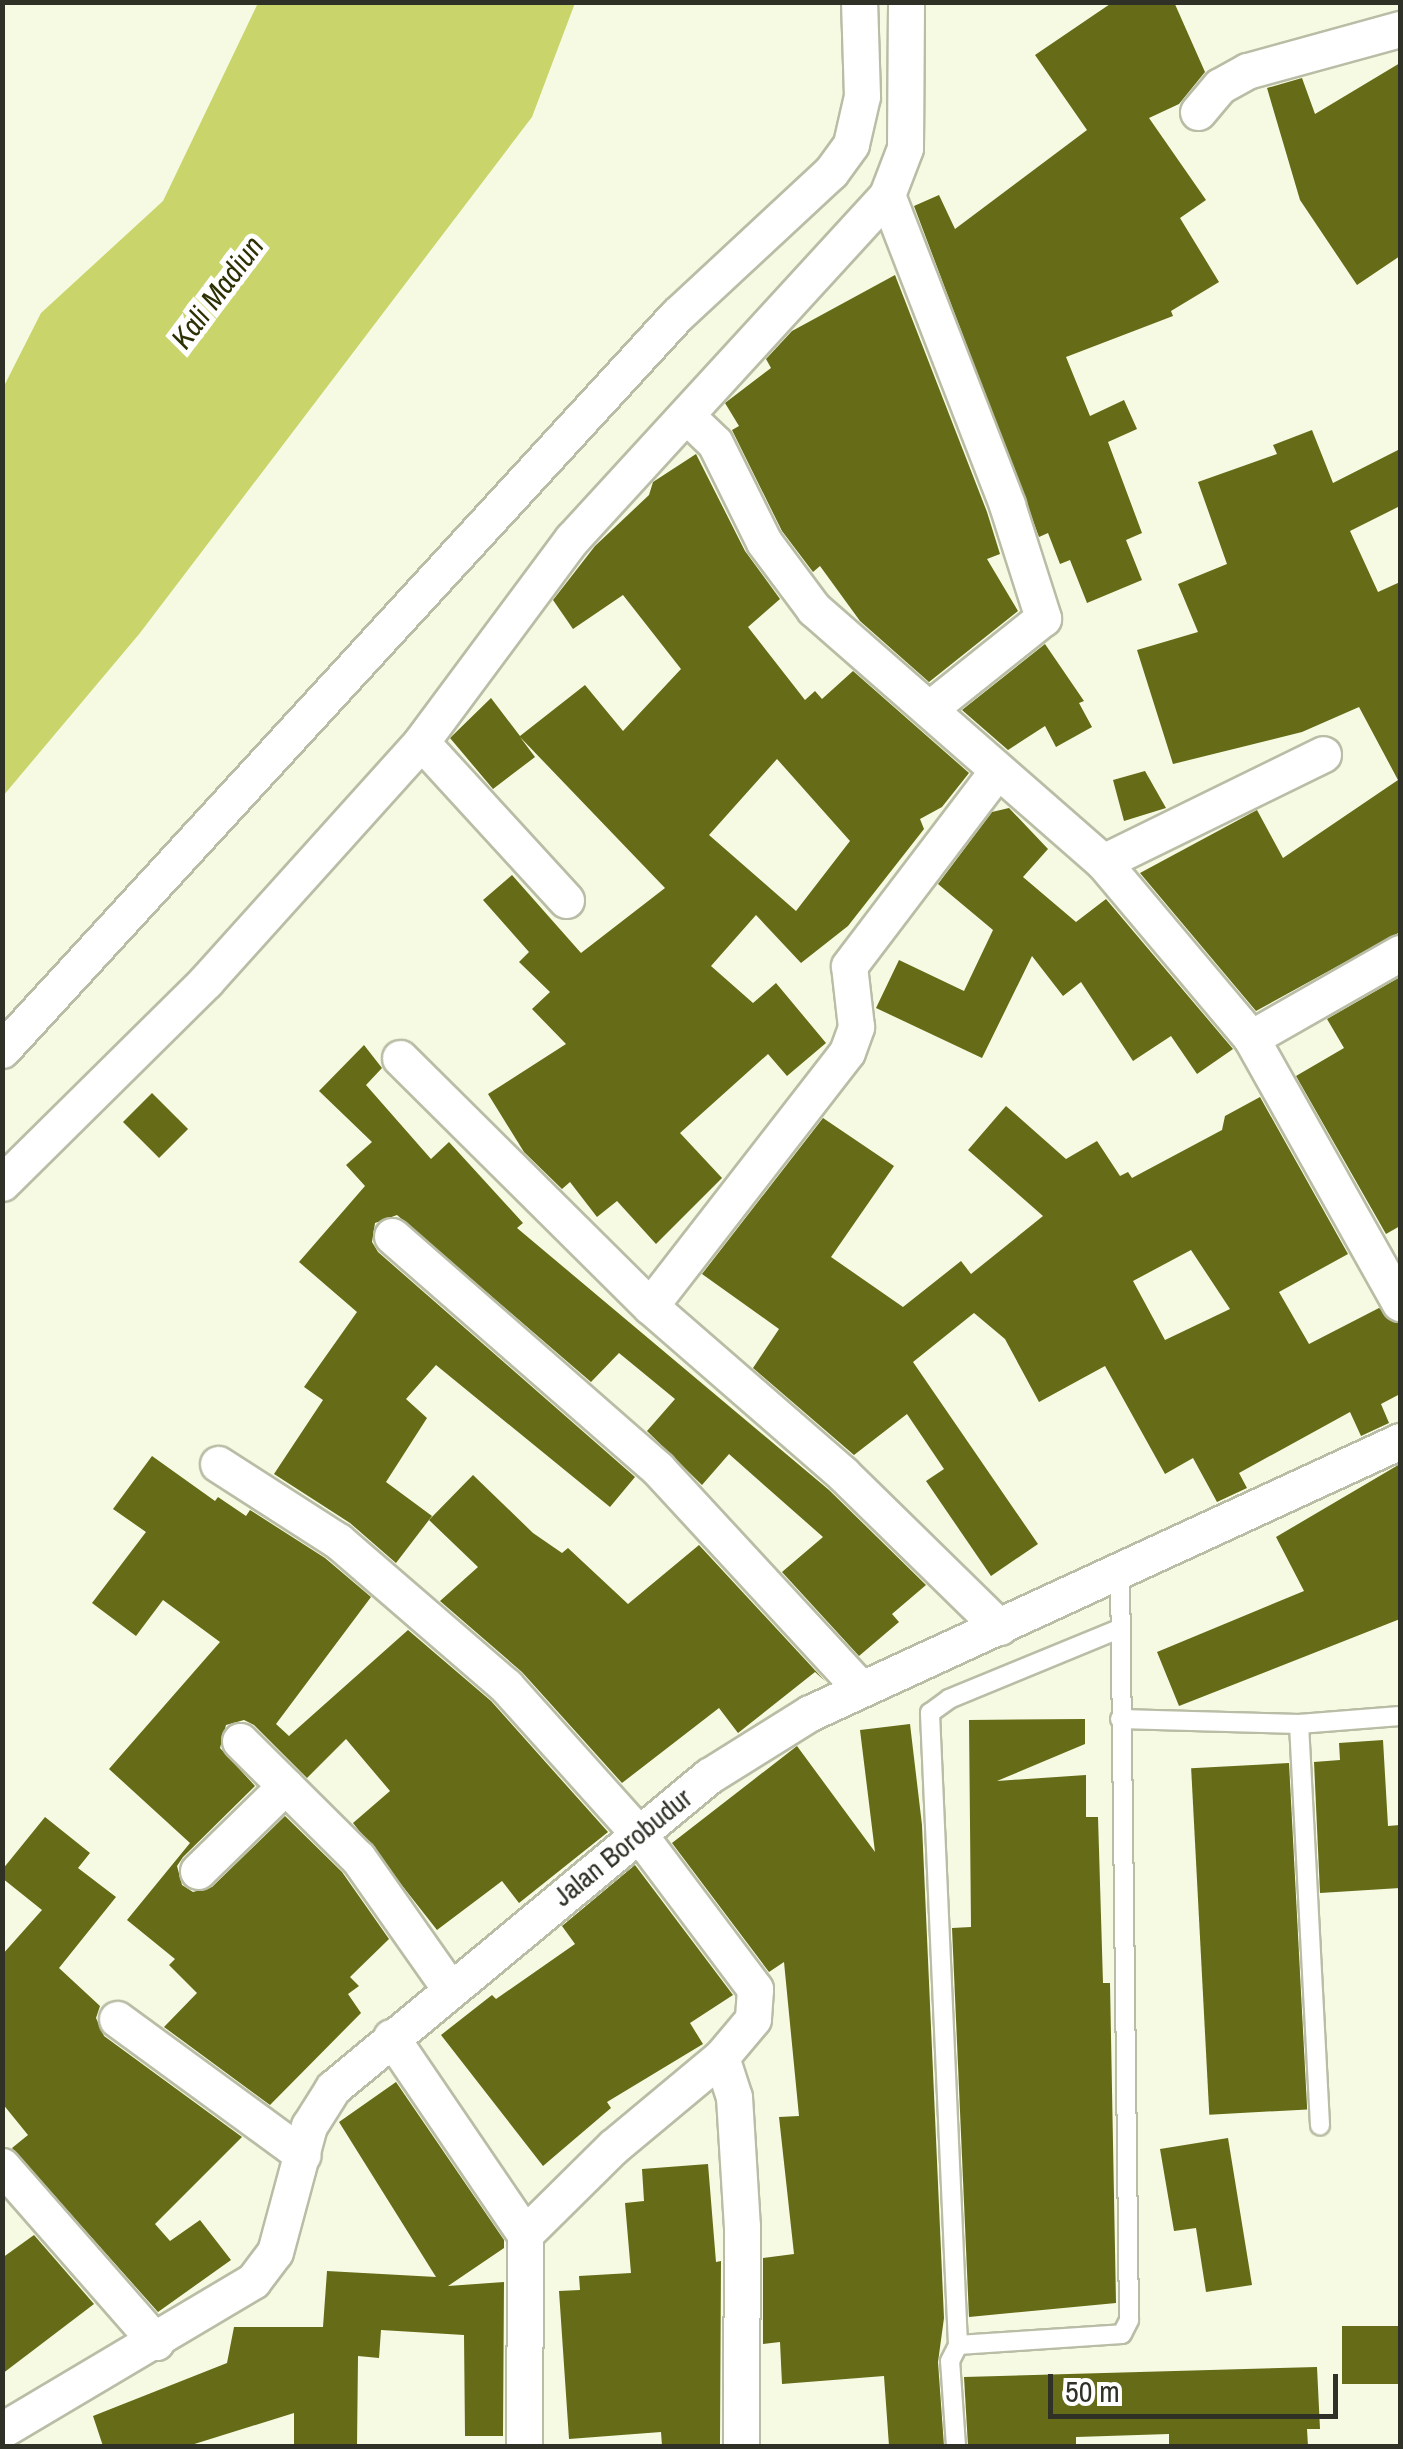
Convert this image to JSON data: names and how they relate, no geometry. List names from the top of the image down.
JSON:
{
  "streets": {
    "street": ["Jalan Borobudur"]
  },
  "water": ["Kali Madiun"],
  "scale_bar": "50 m"
}
